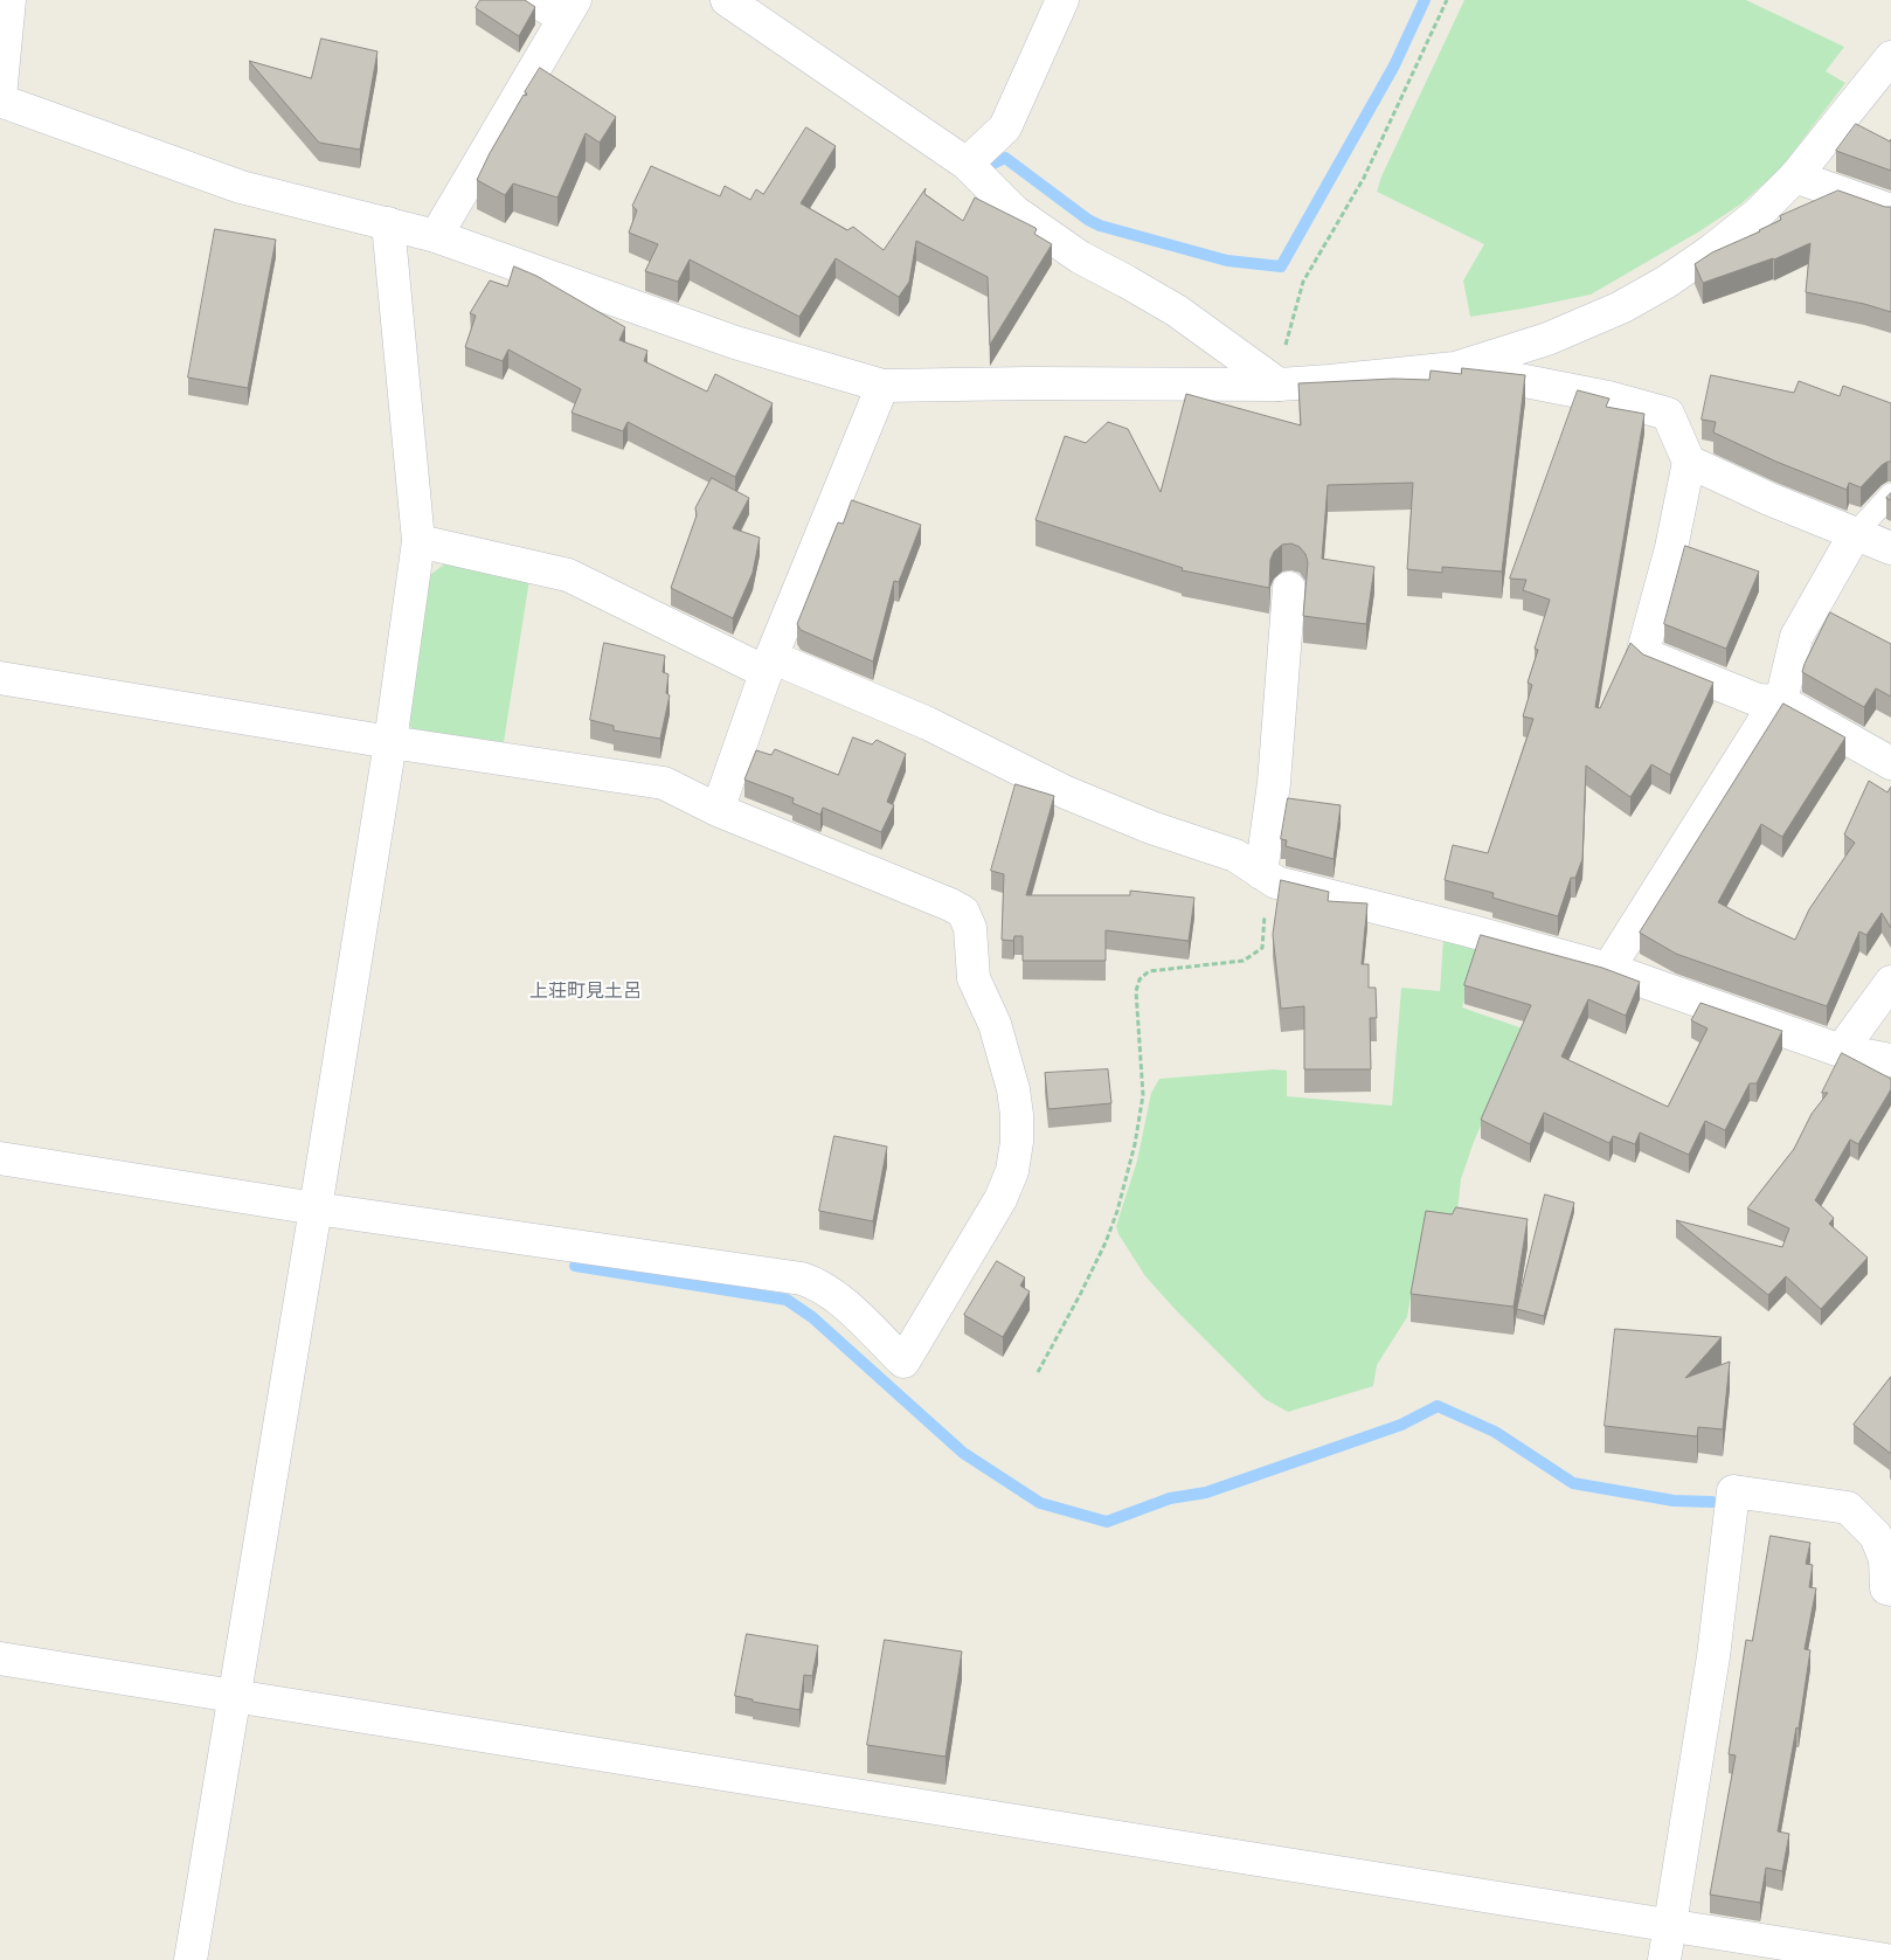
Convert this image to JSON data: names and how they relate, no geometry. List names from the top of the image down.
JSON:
{
  "districts": ["上荘町見土呂"]
}
